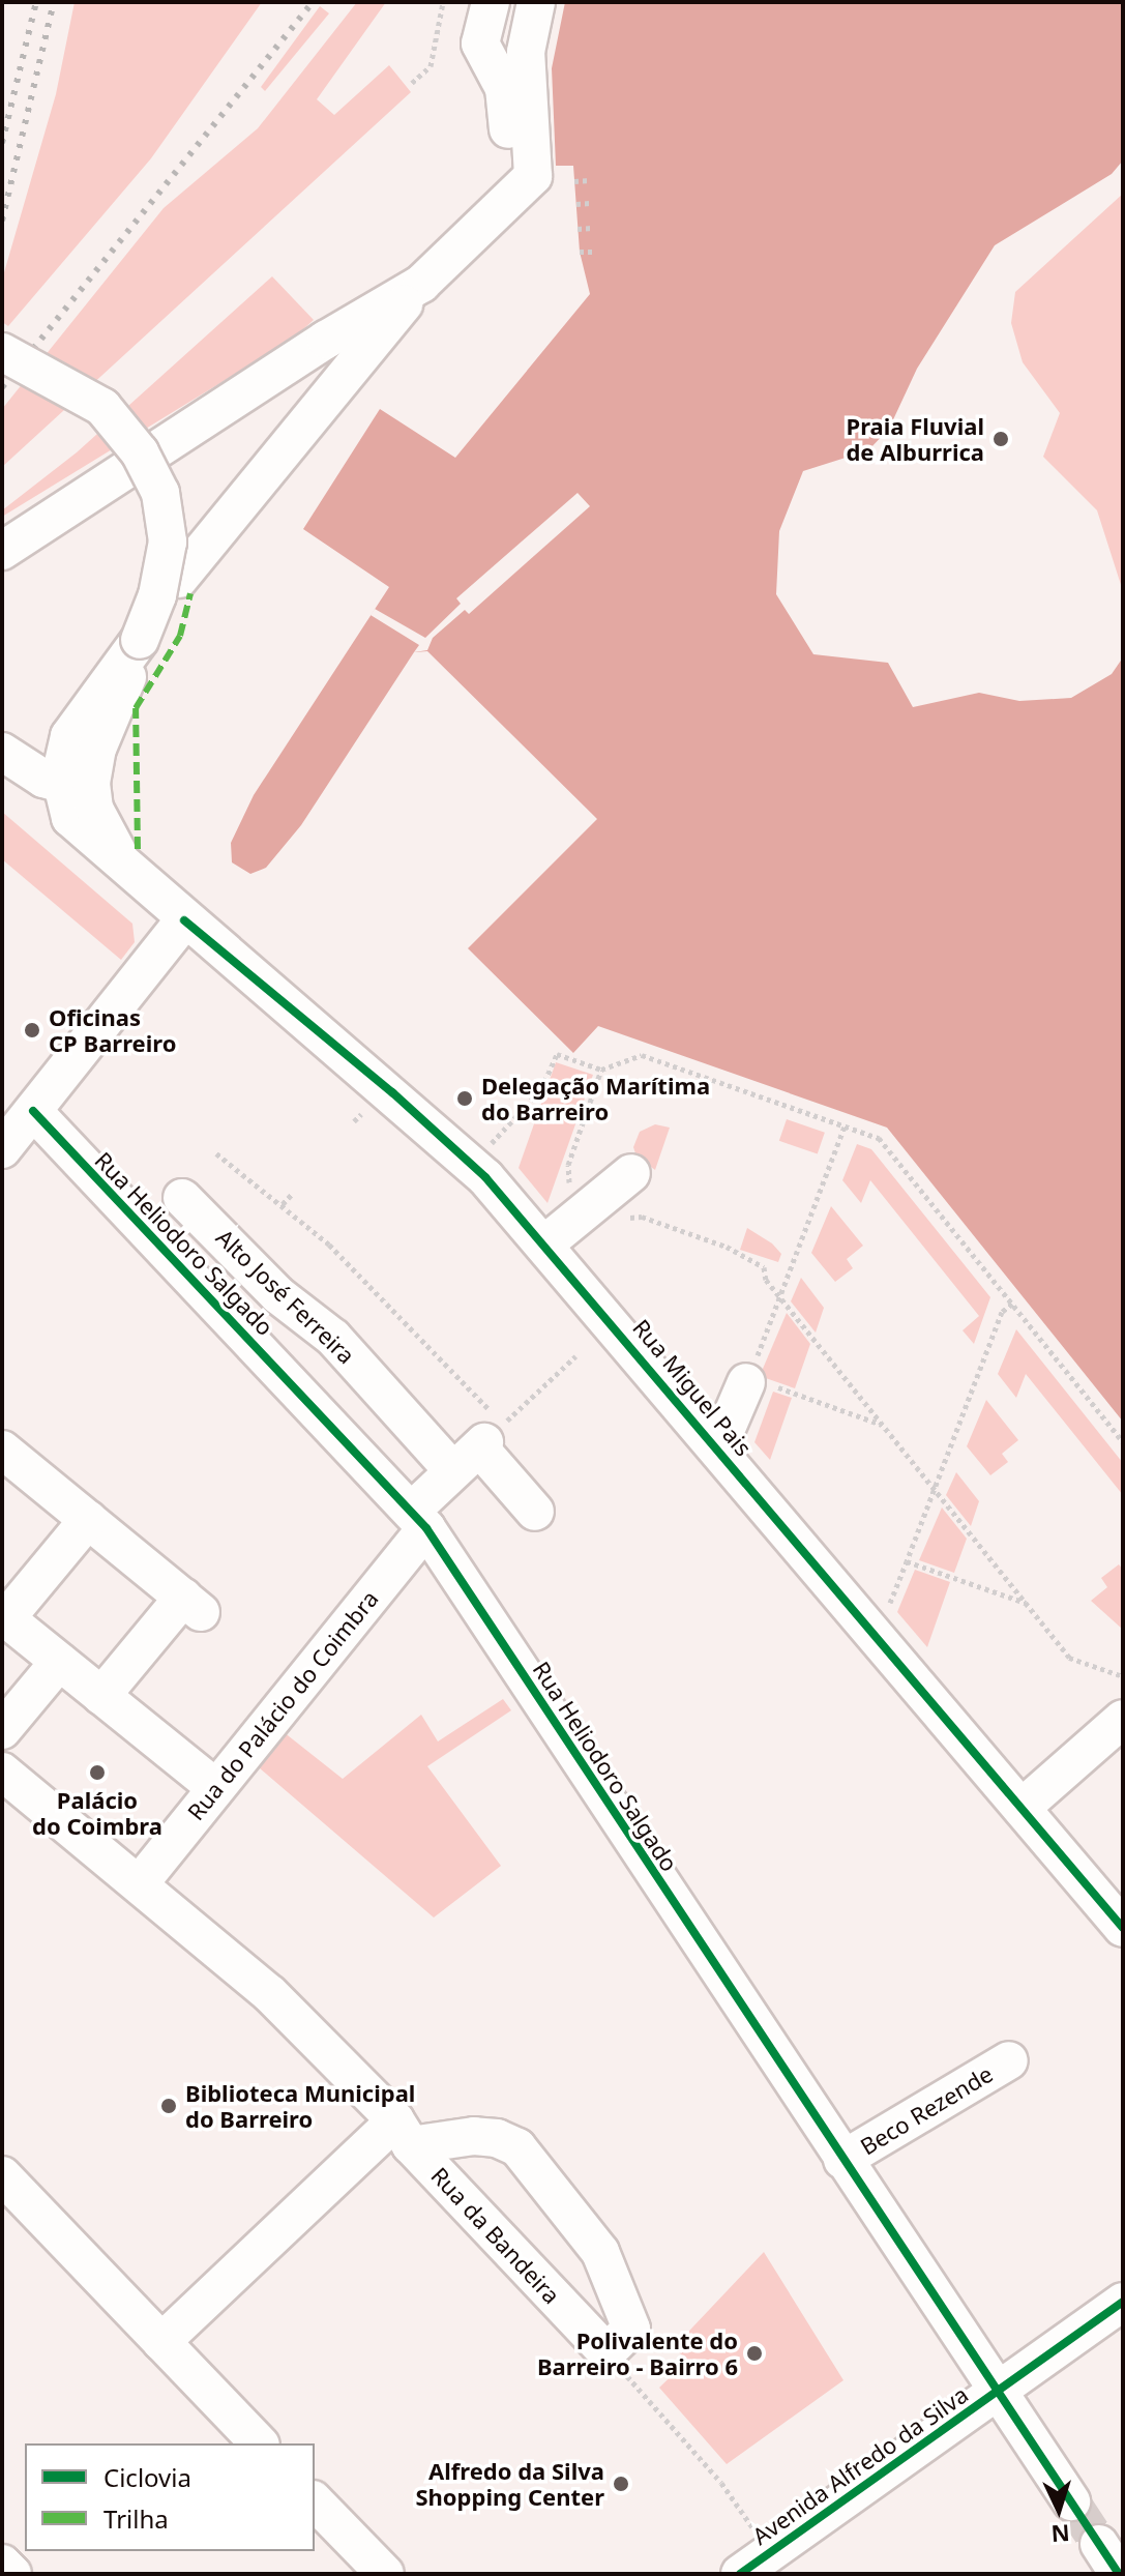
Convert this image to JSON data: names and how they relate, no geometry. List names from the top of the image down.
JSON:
{
  "streets": {
    "street": [
      "Rua Heliodoro Salgado",
      "Alto José Ferreira",
      "Rua Miguel Pais",
      "Rua do Palácio do Coimbra",
      "Beco Rezende",
      "Rua da Bandeira",
      "Avenida Alfredo da Silva"
    ]
  },
  "crossings": [
    ["Rua Heliodoro Salgado", "Rua do Palácio do Coimbra"],
    ["Rua Heliodoro Salgado", "Beco Rezende"],
    ["Rua Heliodoro Salgado", "Avenida Alfredo da Silva"],
    ["Alto José Ferreira", "Rua do Palácio do Coimbra"],
    ["Rua do Palácio do Coimbra", "Rua da Bandeira"]
  ],
  "places": [
    "Praia Fluvial de Alburrica",
    "Oficinas CP Barreiro",
    "Delegação Marítima do Barreiro",
    "Palácio do Coimbra",
    "Biblioteca Municipal do Barreiro",
    "Polivalente do Barreiro - Bairro 6",
    "Alfredo da Silva Shopping Center"
  ],
  "legend": ["Ciclovia", "Trilha"],
  "north": "bottom"
}
